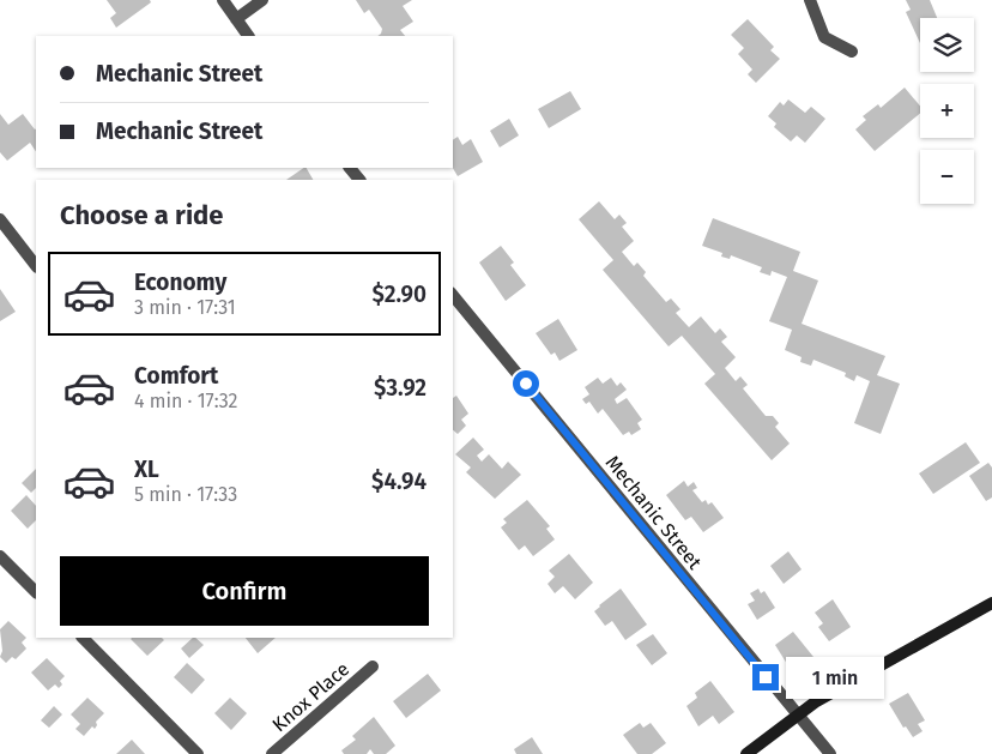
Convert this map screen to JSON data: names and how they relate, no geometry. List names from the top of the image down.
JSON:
{
  "streets": {
    "street": ["Mechanic Street", "Knox Place"]
  },
  "page": {
    "map_buttons": ["+", "−"],
    "banner": ["Mechanic Street", "Mechanic Street"],
    "heading": "Choose a ride",
    "list": [
      {
        "name": "Economy",
        "note": "3 min · 17:31",
        "value": "$2.90"
      },
      {
        "name": "Comfort",
        "note": "4 min · 17:32",
        "value": "$3.92"
      },
      {
        "name": "XL",
        "note": "5 min · 17:33",
        "value": "$4.94"
      }
    ],
    "buttons": "Confirm",
    "bubble": "1 min"
  }
}
